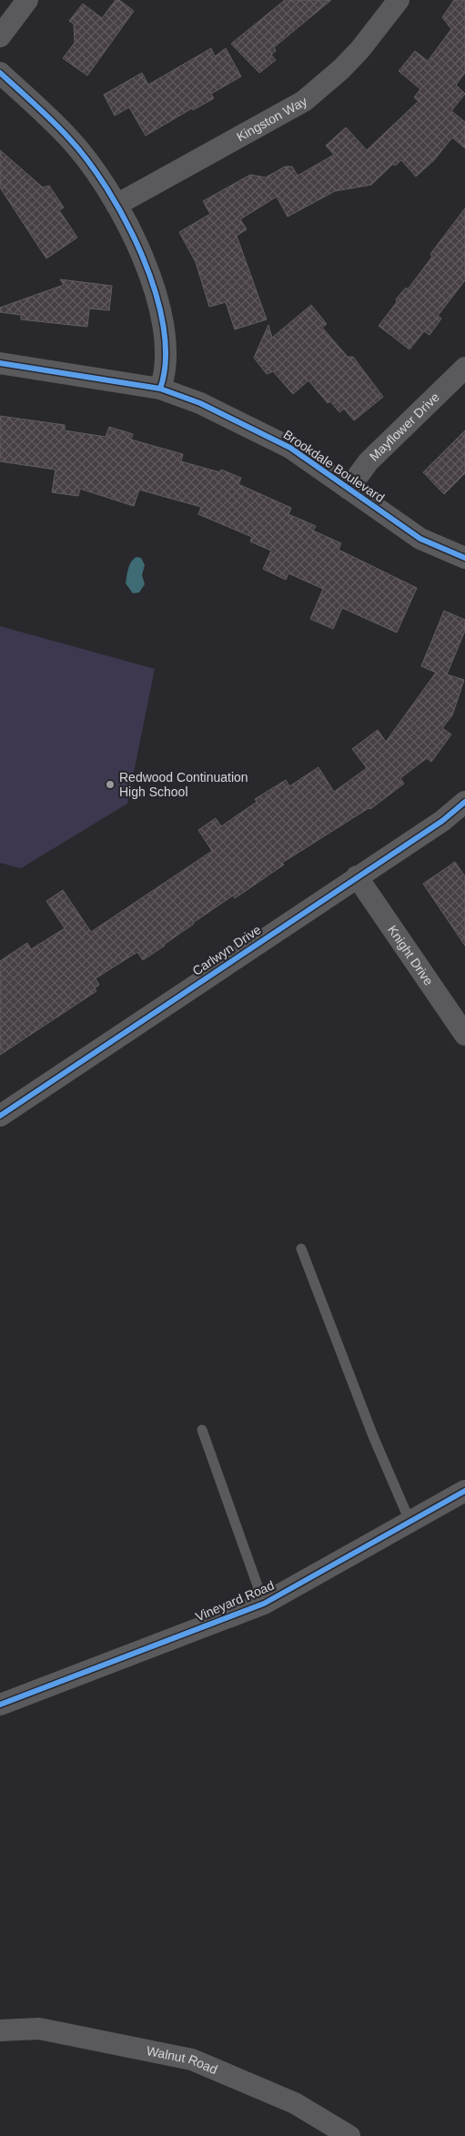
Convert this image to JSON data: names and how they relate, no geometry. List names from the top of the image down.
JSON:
{
  "streets": {
    "street": [
      "Kingston Way",
      "Mayflower Drive",
      "Brookdale Boulevard",
      "Carlwyn Drive",
      "Knight Drive",
      "Vineyard Road",
      "Walnut Road"
    ]
  },
  "crossings": [
    ["Mayflower Drive", "Brookdale Boulevard"],
    ["Carlwyn Drive", "Knight Drive"]
  ],
  "places": ["Redwood Continuation High School"]
}
